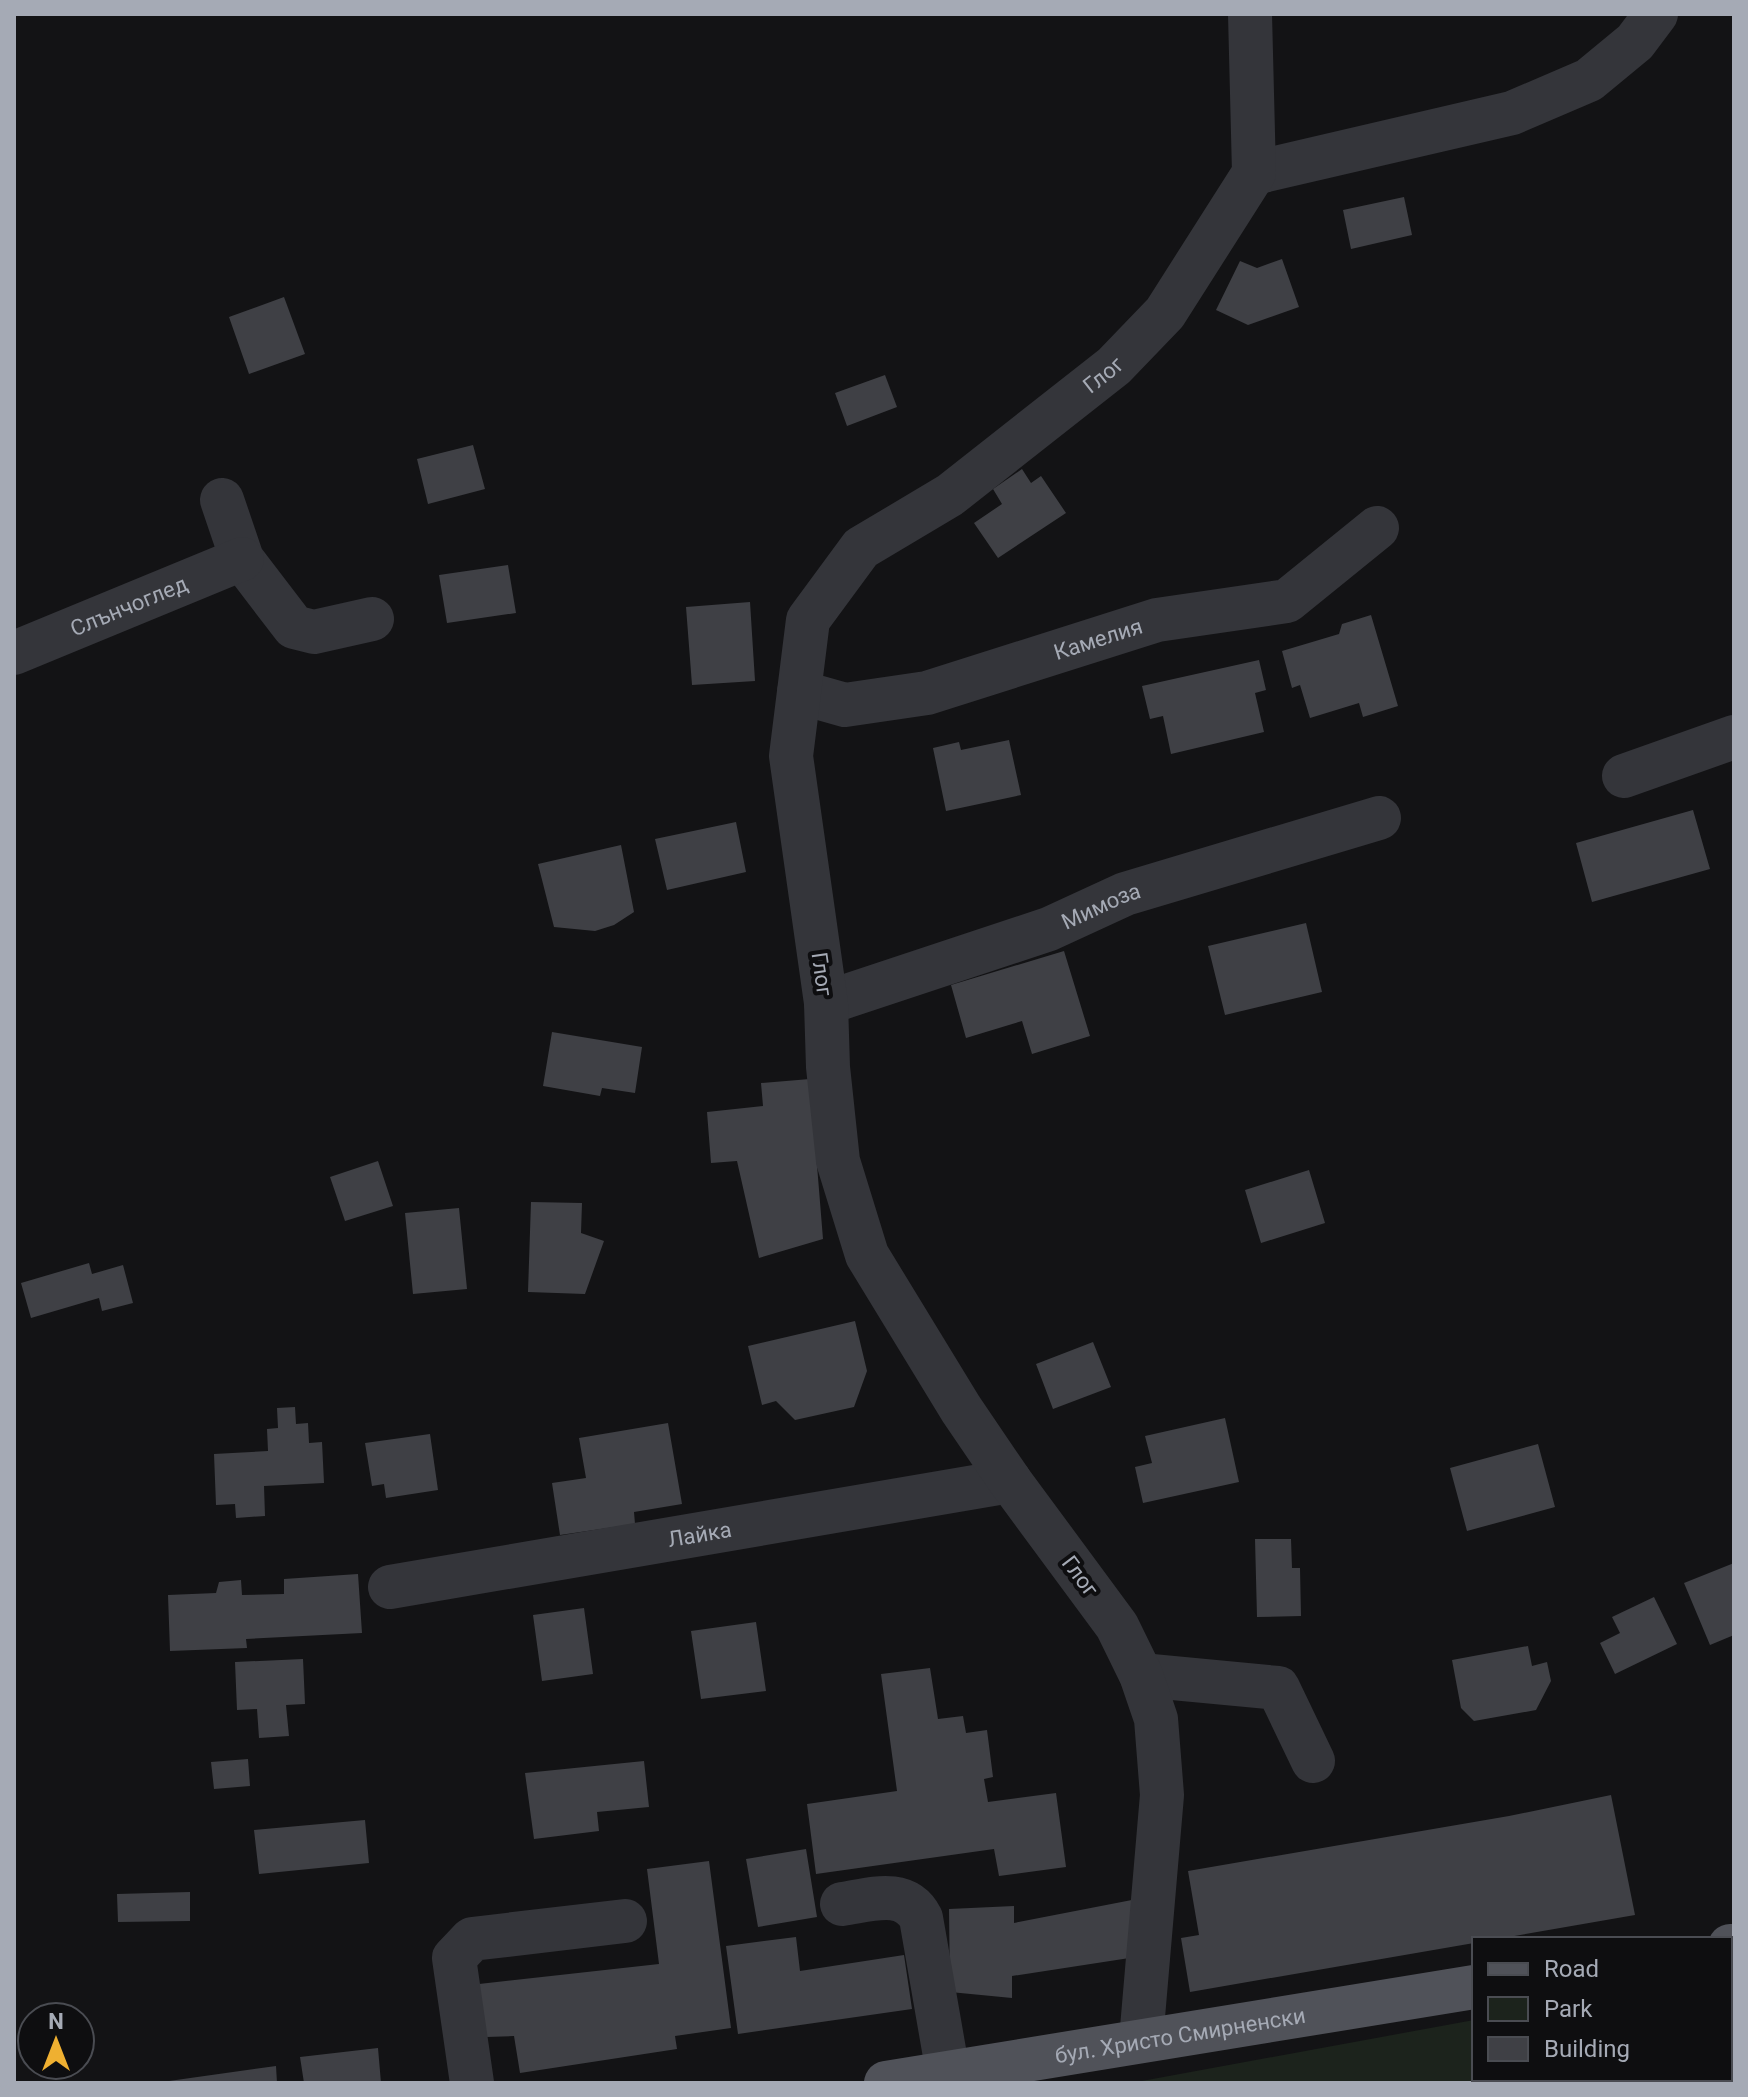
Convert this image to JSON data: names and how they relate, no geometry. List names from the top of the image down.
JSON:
{
  "streets": {
    "main road": ["бул. Христо Смирненски"],
    "street": [
      "Глог",
      "Слънчоглед",
      "Камелия",
      "Мимоза",
      "Лайка"
    ]
  },
  "crossings": [
    ["Глог", "Камелия"],
    ["Глог", "Мимоза"],
    ["Глог", "Лайка"],
    ["Глог", "бул. Христо Смирненски"]
  ],
  "legend": ["Road", "Park", "Building"],
  "north": "top"
}
